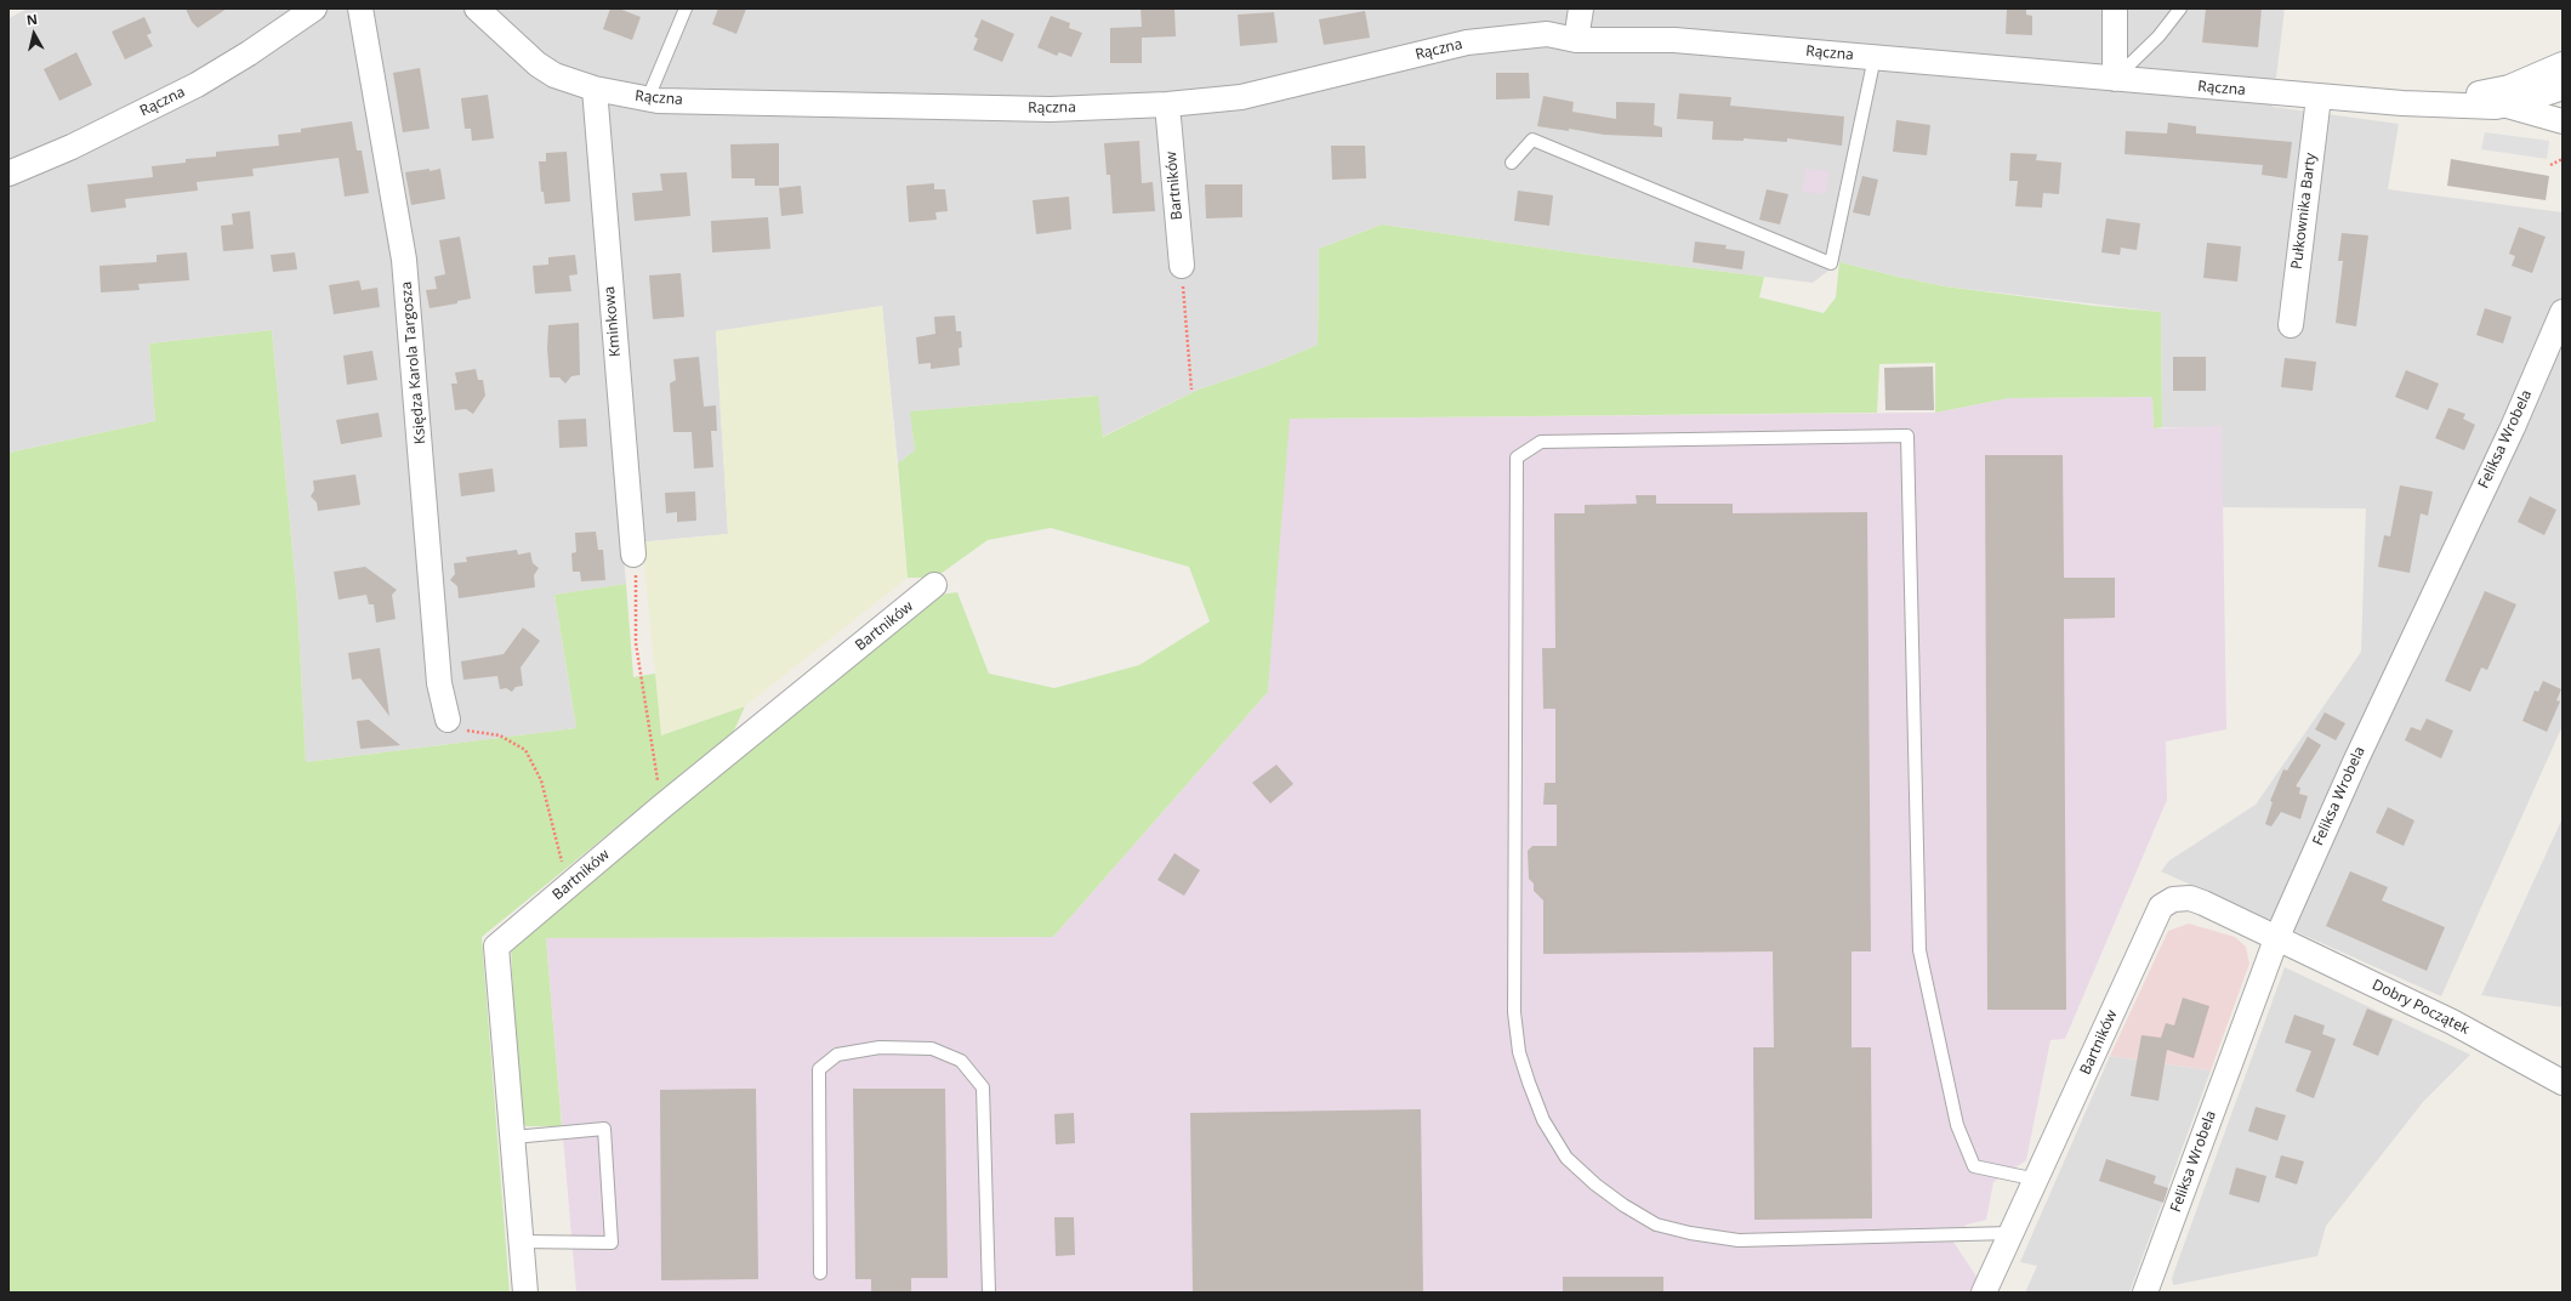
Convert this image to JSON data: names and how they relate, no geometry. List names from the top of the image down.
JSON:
{
  "streets": {
    "street": [
      "Rączna",
      "Bartników",
      "Pułkownika Barty",
      "Kminkowa",
      "Księdza Karola Targosza",
      "Feliksa Wrobela",
      "Dobry Początek"
    ]
  },
  "crossings": [
    ["Rączna", "Bartników"],
    ["Rączna", "Pułkownika Barty"],
    ["Rączna", "Kminkowa"],
    ["Bartników", "Feliksa Wrobela"],
    ["Bartników", "Dobry Początek"],
    ["Feliksa Wrobela", "Dobry Początek"]
  ],
  "north": "top"
}
